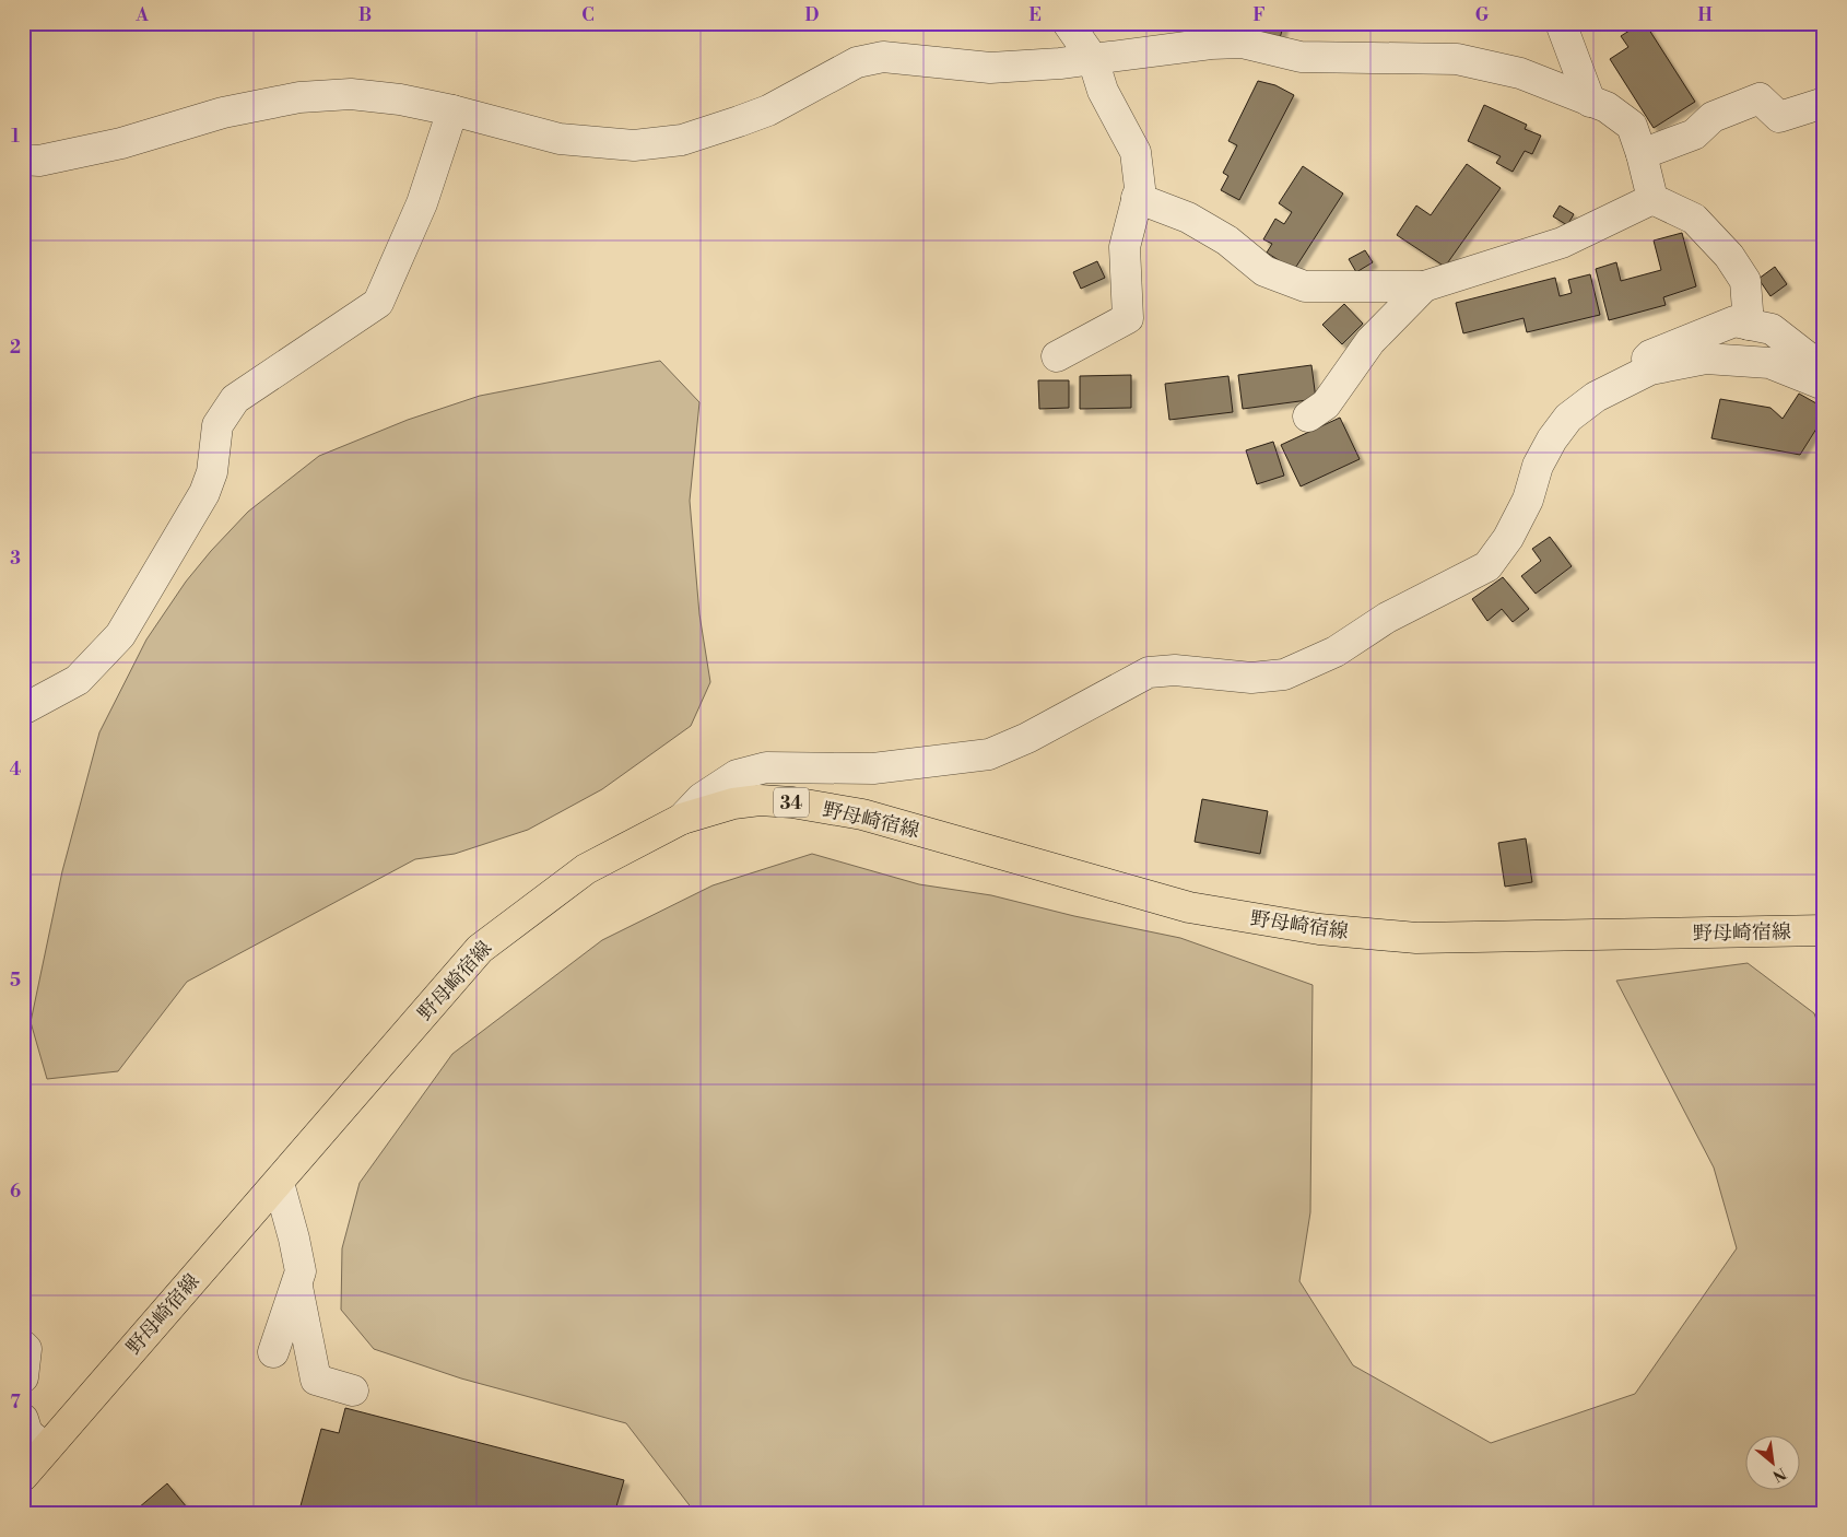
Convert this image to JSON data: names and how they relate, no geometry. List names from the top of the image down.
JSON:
{
  "streets": {
    "main road": ["34", "野母崎宿線"]
  },
  "north": "bottom right",
  "grid": {
    "columns": [
      "A",
      "B",
      "C",
      "D",
      "E",
      "F",
      "G",
      "H"
    ],
    "rows": [
      "1",
      "2",
      "3",
      "4",
      "5",
      "6",
      "7"
    ]
  }
}
